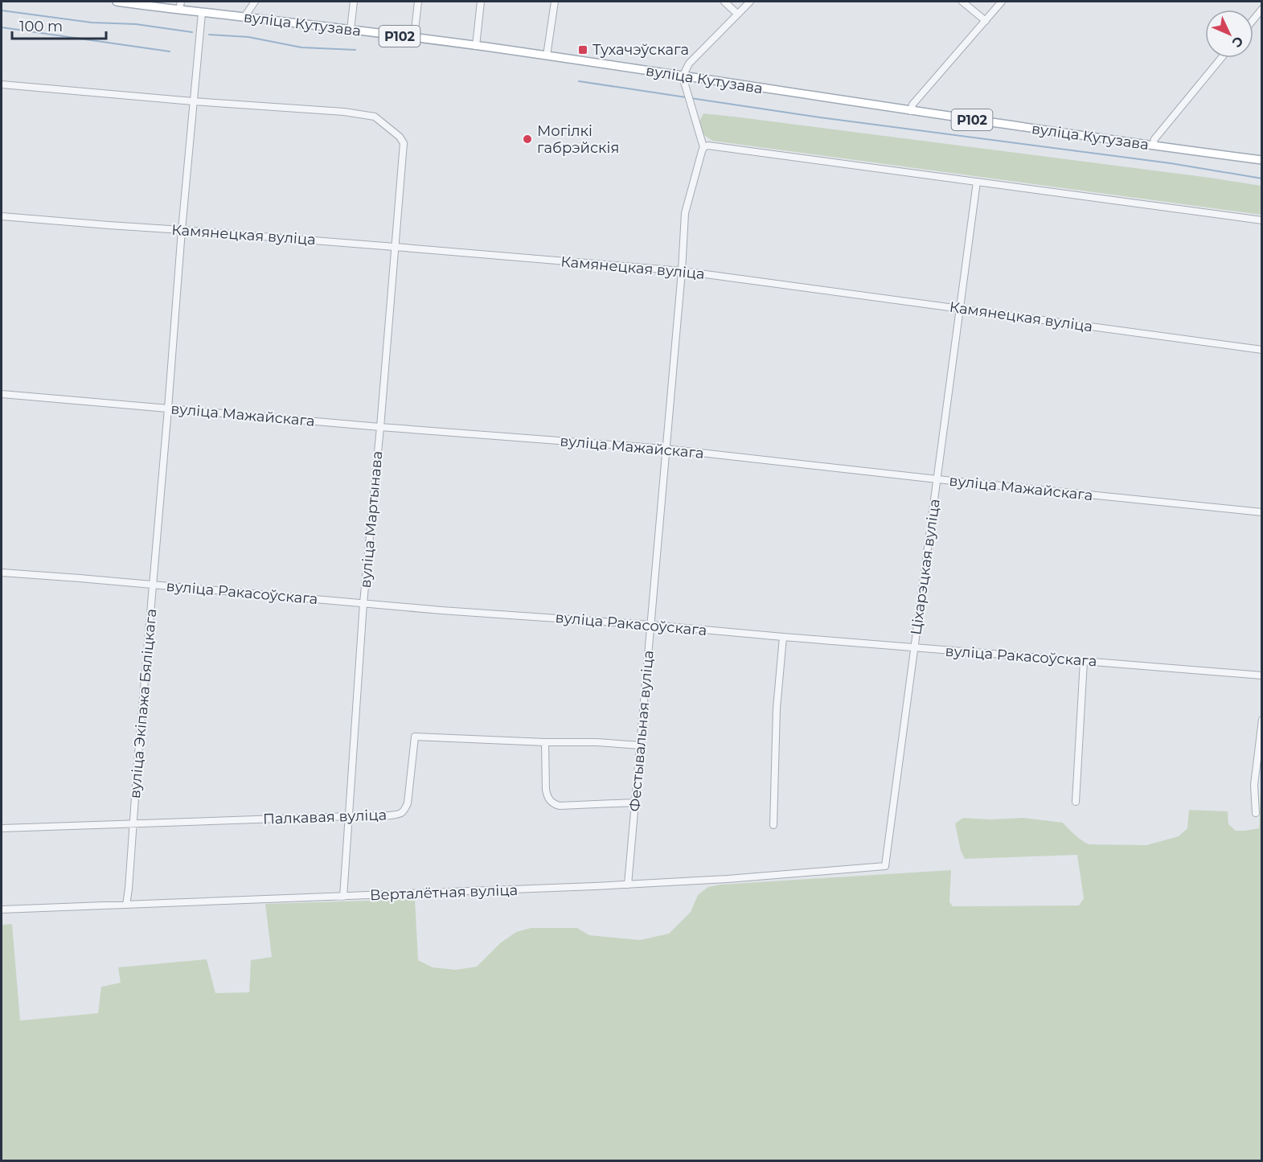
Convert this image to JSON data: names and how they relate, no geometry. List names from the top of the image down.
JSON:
{
  "streets": {
    "main road": ["вуліца Кутузава", "Р102"],
    "street": [
      "Камянецкая вуліца",
      "вуліца Мажайскага",
      "вуліца Мартынава",
      "Ціхарэцкая вуліца",
      "вуліца Ракасоўскага",
      "вуліца Экіпажа Бяліцкага",
      "Фестывальная вуліца",
      "Палкавая вуліца",
      "Верталётная вуліца"
    ]
  },
  "crossings": [
    ["вуліца Кутузава", "вуліца Экіпажа Бяліцкага"],
    ["Камянецкая вуліца", "вуліца Мартынава"],
    ["Камянецкая вуліца", "Ціхарэцкая вуліца"],
    ["Камянецкая вуліца", "вуліца Экіпажа Бяліцкага"],
    ["Камянецкая вуліца", "Фестывальная вуліца"],
    ["вуліца Мажайскага", "вуліца Мартынава"],
    ["вуліца Мажайскага", "Ціхарэцкая вуліца"],
    ["вуліца Мажайскага", "вуліца Экіпажа Бяліцкага"],
    ["вуліца Мажайскага", "Фестывальная вуліца"],
    ["вуліца Мартынава", "вуліца Ракасоўскага"],
    ["вуліца Мартынава", "вуліца Экіпажа Бяліцкага"],
    ["вуліца Мартынава", "Палкавая вуліца"],
    ["вуліца Мартынава", "Верталётная вуліца"],
    ["Ціхарэцкая вуліца", "вуліца Ракасоўскага"],
    ["Ціхарэцкая вуліца", "Верталётная вуліца"],
    ["вуліца Ракасоўскага", "вуліца Экіпажа Бяліцкага"],
    ["вуліца Ракасоўскага", "Фестывальная вуліца"],
    ["вуліца Экіпажа Бяліцкага", "Палкавая вуліца"],
    ["вуліца Экіпажа Бяліцкага", "Верталётная вуліца"],
    ["Фестывальная вуліца", "Палкавая вуліца"],
    ["Фестывальная вуліца", "Верталётная вуліца"]
  ],
  "places": {
    "transit": ["Тухачэўскага"],
    "other": ["Могілкі габрэйскія"]
  },
  "scale_bar": "100 m",
  "north": "bottom right"
}
